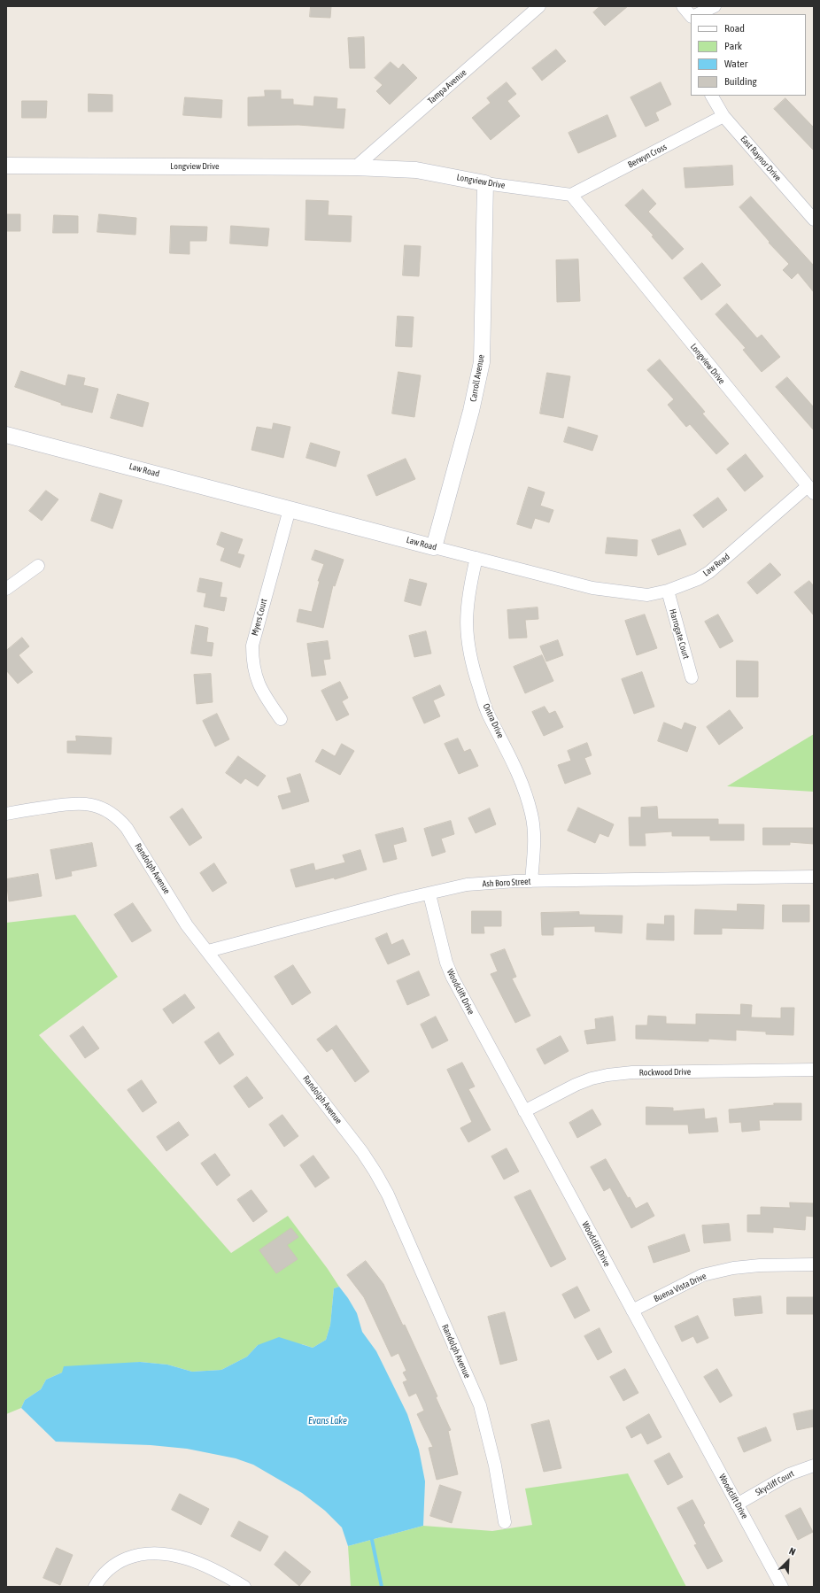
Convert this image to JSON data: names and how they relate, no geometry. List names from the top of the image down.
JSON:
{
  "streets": {
    "street": [
      "Tampa Avenue",
      "Berwyn Cross",
      "East Raynor Drive",
      "Longview Drive",
      "Carroll Avenue",
      "Law Road",
      "Myers Court",
      "Harrogate Court",
      "Ontra Drive",
      "Randolph Avenue",
      "Ash Boro Street",
      "Woodclift Drive",
      "Rockwood Drive",
      "Buena Vista Drive",
      "Skycliff Court"
    ]
  },
  "crossings": [
    ["Tampa Avenue", "Longview Drive"],
    ["Berwyn Cross", "East Raynor Drive"],
    ["Berwyn Cross", "Longview Drive"],
    ["Longview Drive", "Carroll Avenue"],
    ["Longview Drive", "Law Road"],
    ["Carroll Avenue", "Law Road"],
    ["Law Road", "Myers Court"],
    ["Law Road", "Harrogate Court"],
    ["Law Road", "Ontra Drive"],
    ["Ontra Drive", "Ash Boro Street"],
    ["Randolph Avenue", "Ash Boro Street"],
    ["Ash Boro Street", "Woodclift Drive"],
    ["Woodclift Drive", "Rockwood Drive"],
    ["Woodclift Drive", "Buena Vista Drive"],
    ["Woodclift Drive", "Skycliff Court"]
  ],
  "water": ["Evans Lake"],
  "legend": [
    "Road",
    "Park",
    "Water",
    "Building"
  ],
  "north": "top right"
}
